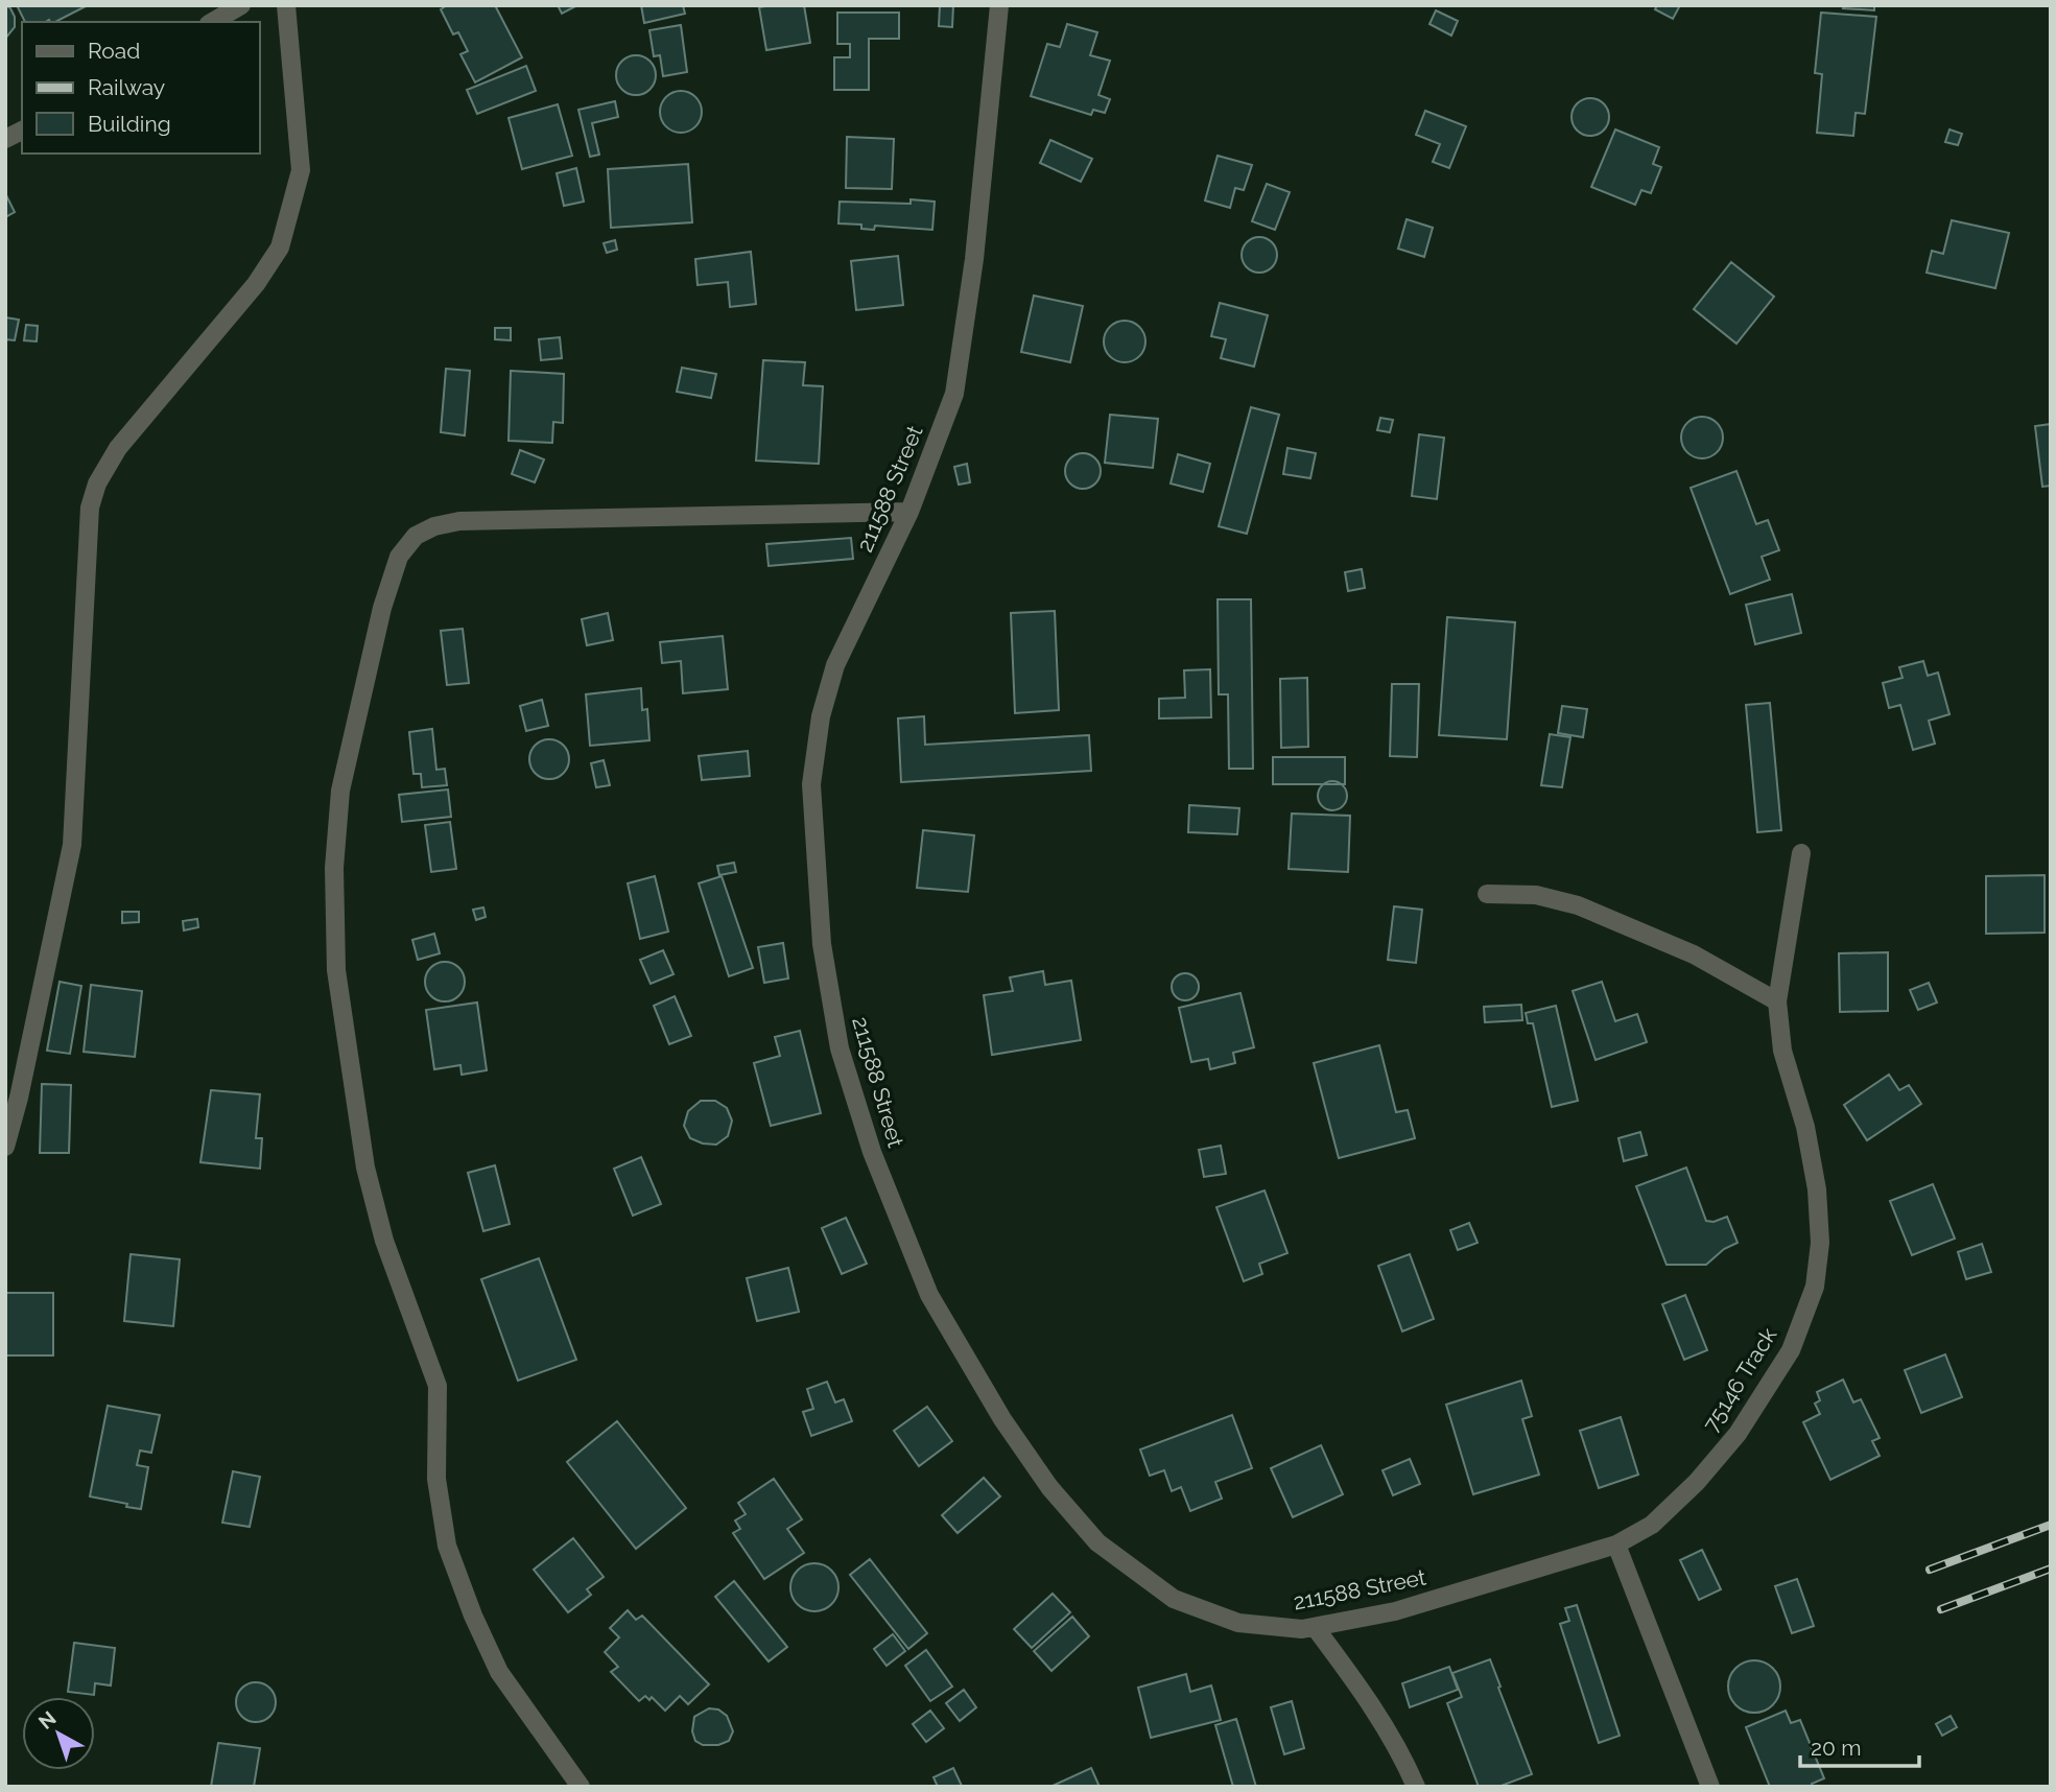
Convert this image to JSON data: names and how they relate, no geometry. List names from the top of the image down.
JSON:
{
  "streets": {
    "street": ["211588 Street", "75146 Track"]
  },
  "crossings": [
    ["211588 Street", "75146 Track"]
  ],
  "legend": ["Road", "Railway", "Building"],
  "scale_bar": "20 m",
  "north": "top left"
}
